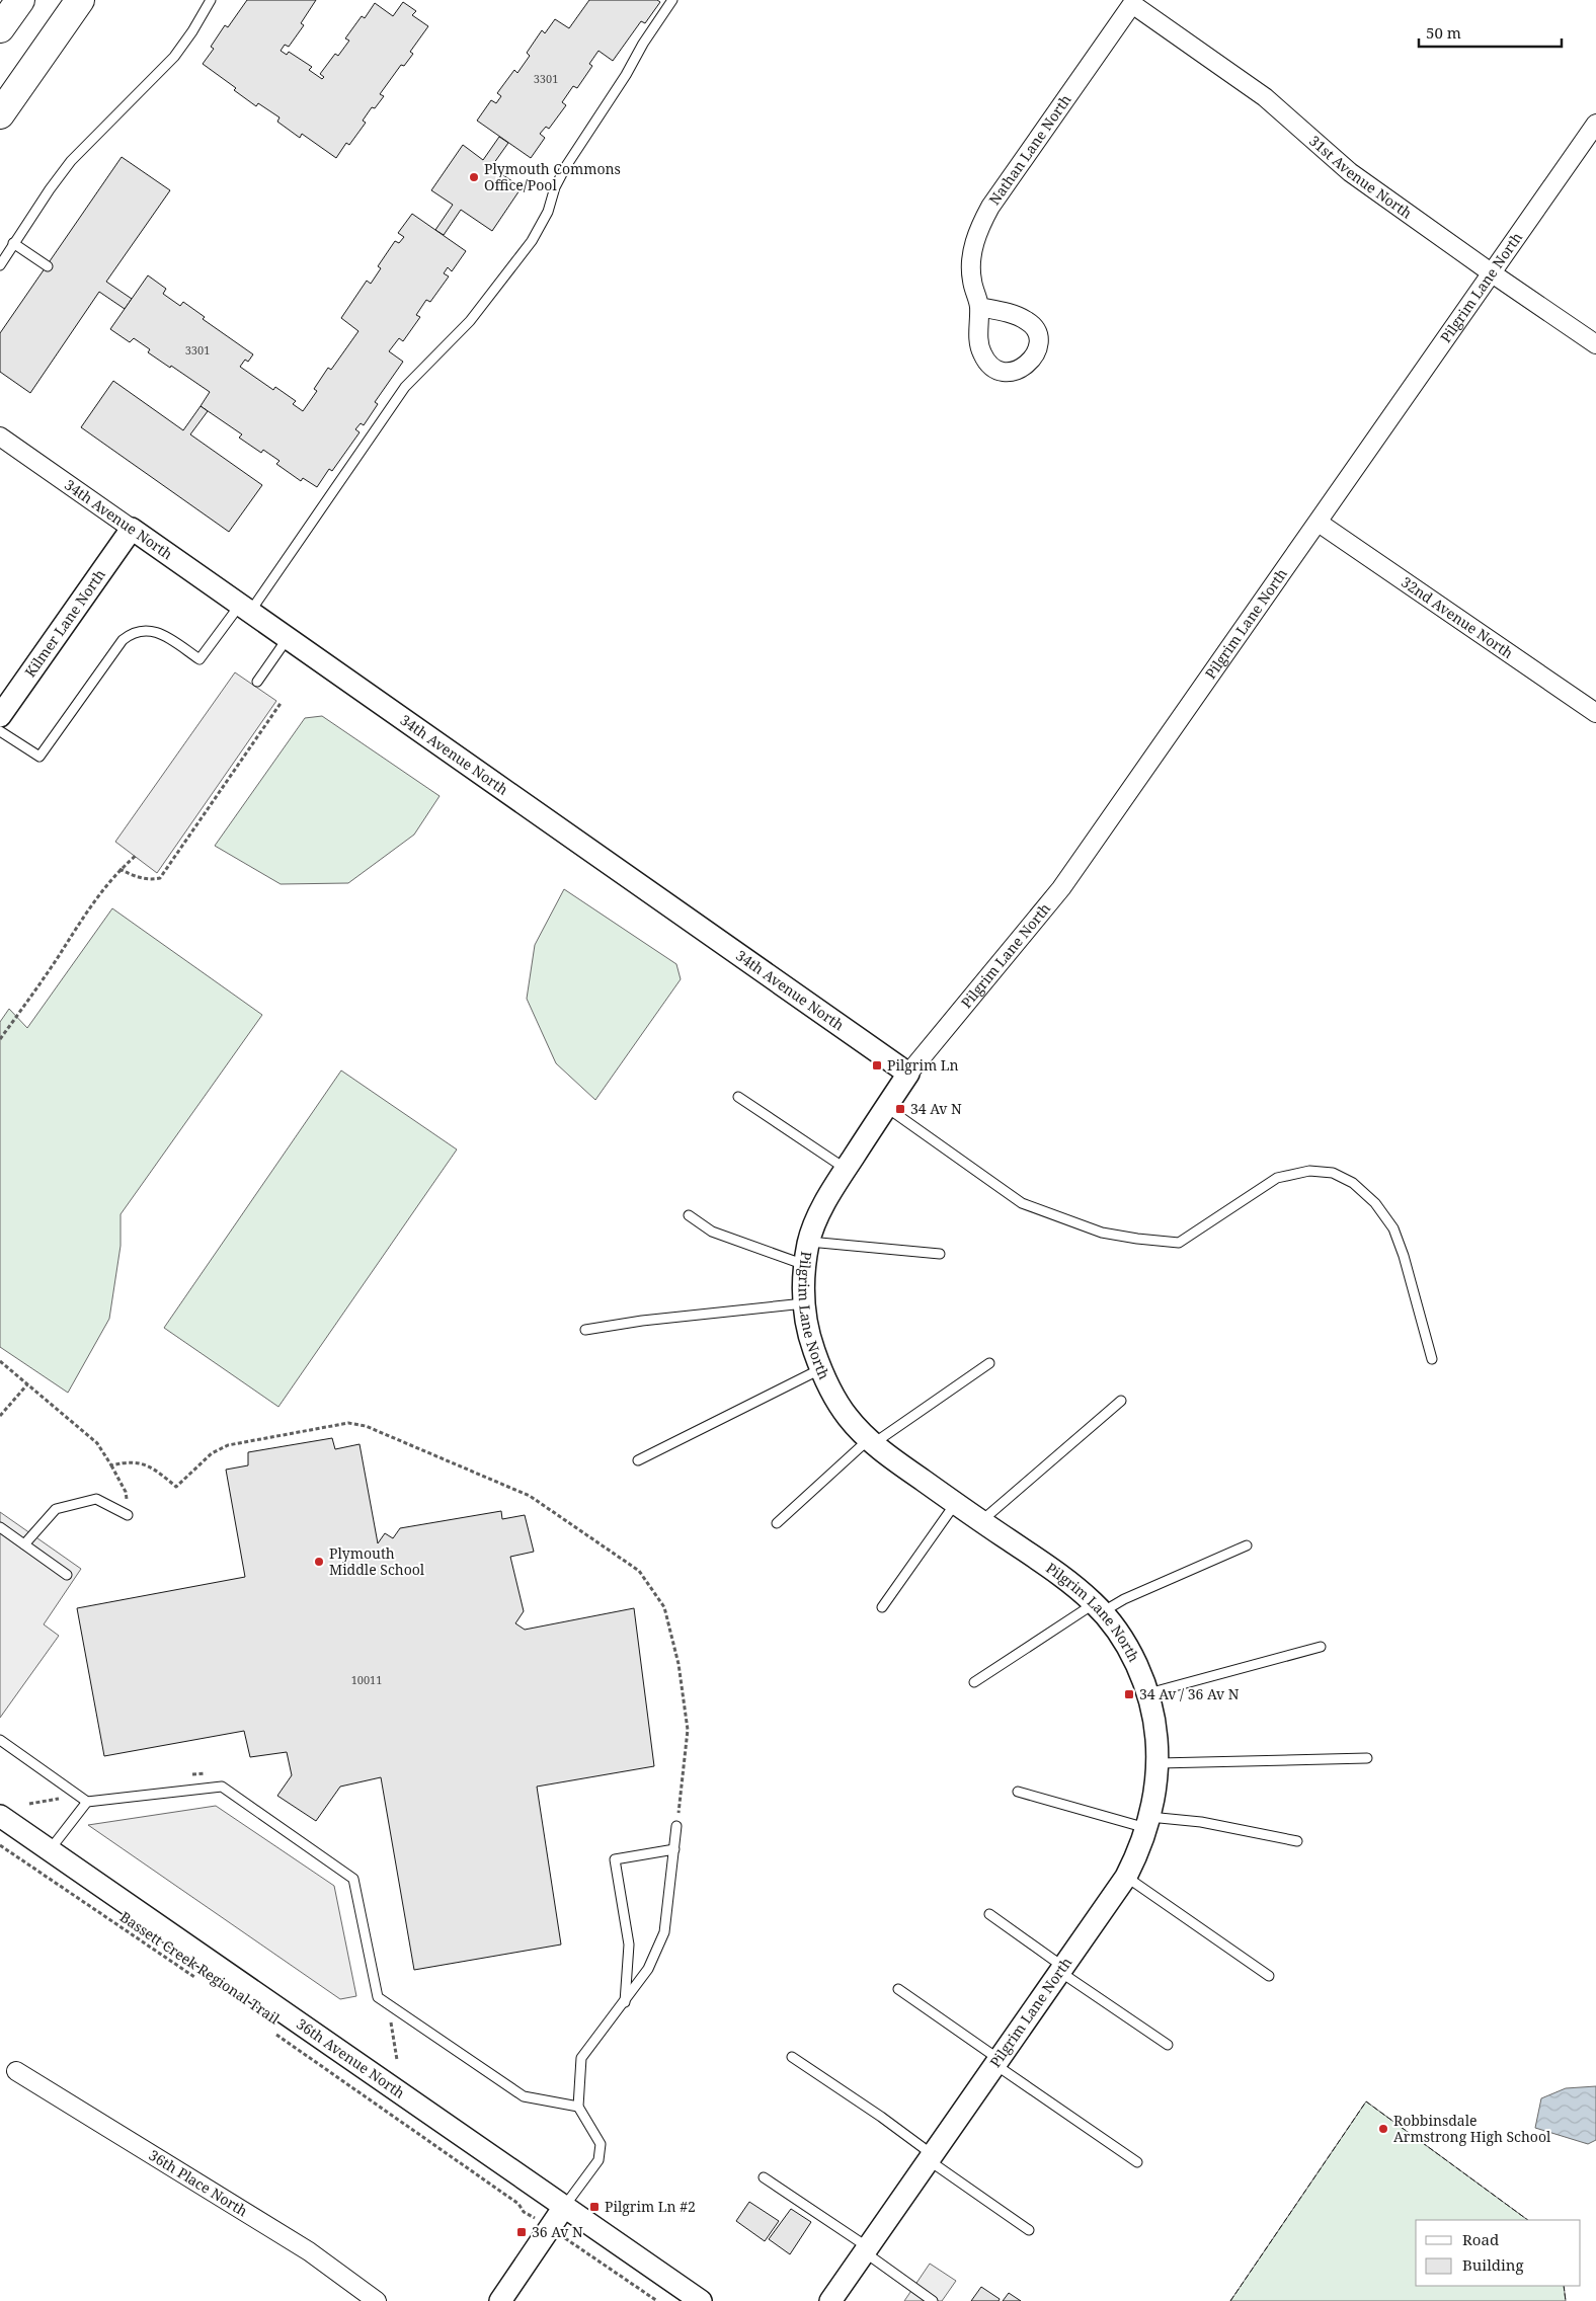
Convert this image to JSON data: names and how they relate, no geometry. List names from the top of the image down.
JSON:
{
  "streets": {
    "street": [
      "Nathan Lane North",
      "31st Avenue North",
      "Pilgrim Lane North",
      "34th Avenue North",
      "32nd Avenue North",
      "Kilmer Lane North",
      "36th Avenue North",
      "36th Place North"
    ],
    "path": ["Bassett Creek Regional Trail"]
  },
  "crossings": [
    ["Nathan Lane North", "31st Avenue North"],
    ["31st Avenue North", "Pilgrim Lane North"],
    ["Pilgrim Lane North", "34th Avenue North"],
    ["Pilgrim Lane North", "32nd Avenue North"],
    ["34th Avenue North", "Kilmer Lane North"]
  ],
  "places": {
    "other": ["Plymouth Commons Office/Pool", "Plymouth Middle School", "Robbinsdale Armstrong High School"],
    "transit": [
      "Pilgrim Ln",
      "34 Av N",
      "34 Av / 36 Av N",
      "Pilgrim Ln #2",
      "36 Av N"
    ]
  },
  "house_numbers": ["3301", "3301", "10011"],
  "legend": ["Road", "Building"],
  "scale_bar": "50 m"
}
